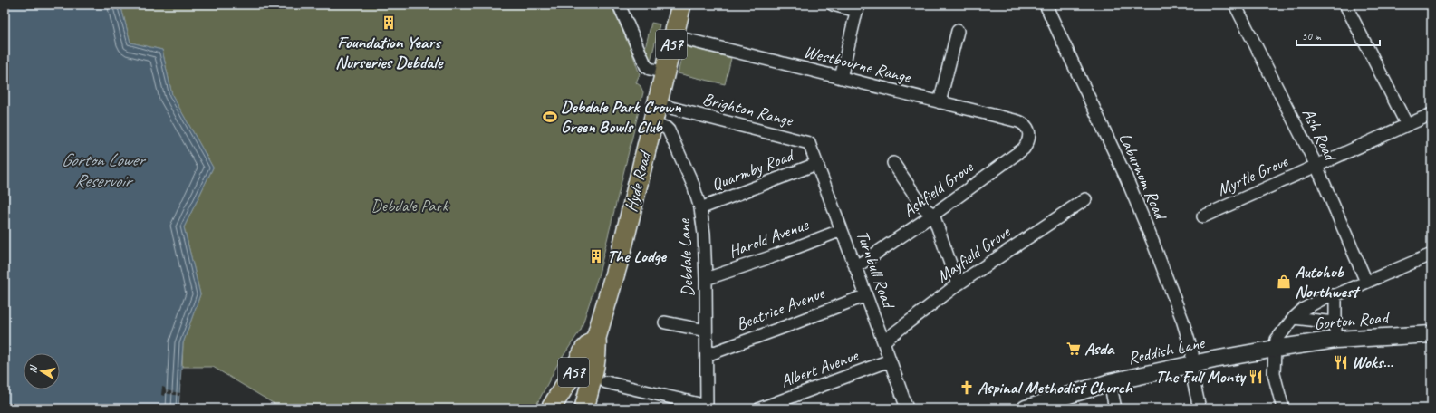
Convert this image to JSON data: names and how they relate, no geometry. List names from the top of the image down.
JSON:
{
  "streets": {
    "highway": ["A57", "Hyde Road"],
    "main road": ["Gorton Road", "Reddish Lane"],
    "street": [
      "Westbourne Range",
      "Brighton Range",
      "Ash Road",
      "Quarmby Road",
      "Laburnum Road",
      "Myrtle Grove",
      "Ashfield Grove",
      "Harold Avenue",
      "Mayfield Grove",
      "Debdale Lane",
      "Turnbull Road",
      "Beatrice Avenue",
      "Albert Avenue"
    ]
  },
  "crossings": [
    ["A57", "Hyde Road"],
    ["Westbourne Range", "Hyde Road"],
    ["Westbourne Range", "Ashfield Grove"],
    ["Brighton Range", "Hyde Road"],
    ["Brighton Range", "Turnbull Road"],
    ["Ash Road", "Myrtle Grove"],
    ["Quarmby Road", "Debdale Lane"],
    ["Quarmby Road", "Turnbull Road"],
    ["Laburnum Road", "Reddish Lane"],
    ["Hyde Road", "Debdale Lane"],
    ["Ashfield Grove", "Turnbull Road"],
    ["Harold Avenue", "Debdale Lane"],
    ["Harold Avenue", "Turnbull Road"],
    ["Mayfield Grove", "Turnbull Road"],
    ["Debdale Lane", "Beatrice Avenue"],
    ["Turnbull Road", "Beatrice Avenue"],
    ["Turnbull Road", "Albert Avenue"],
    ["Gorton Road", "Reddish Lane"]
  ],
  "water": ["Gorton Lower Reservoir"],
  "parks": ["Debdale Park"],
  "places": {
    "building": ["Foundation Years Nurseries Debdale", "The Lodge"],
    "sports": ["Debdale Park Crown Green Bowls Club"],
    "shop": ["Autohub Northwest"],
    "supermarket": ["Asda"],
    "restaurant": ["Woks...", "The Full Monty"],
    "church": ["Aspinal Methodist Church"]
  },
  "scale_bar": "50 m",
  "north": "left"
}
